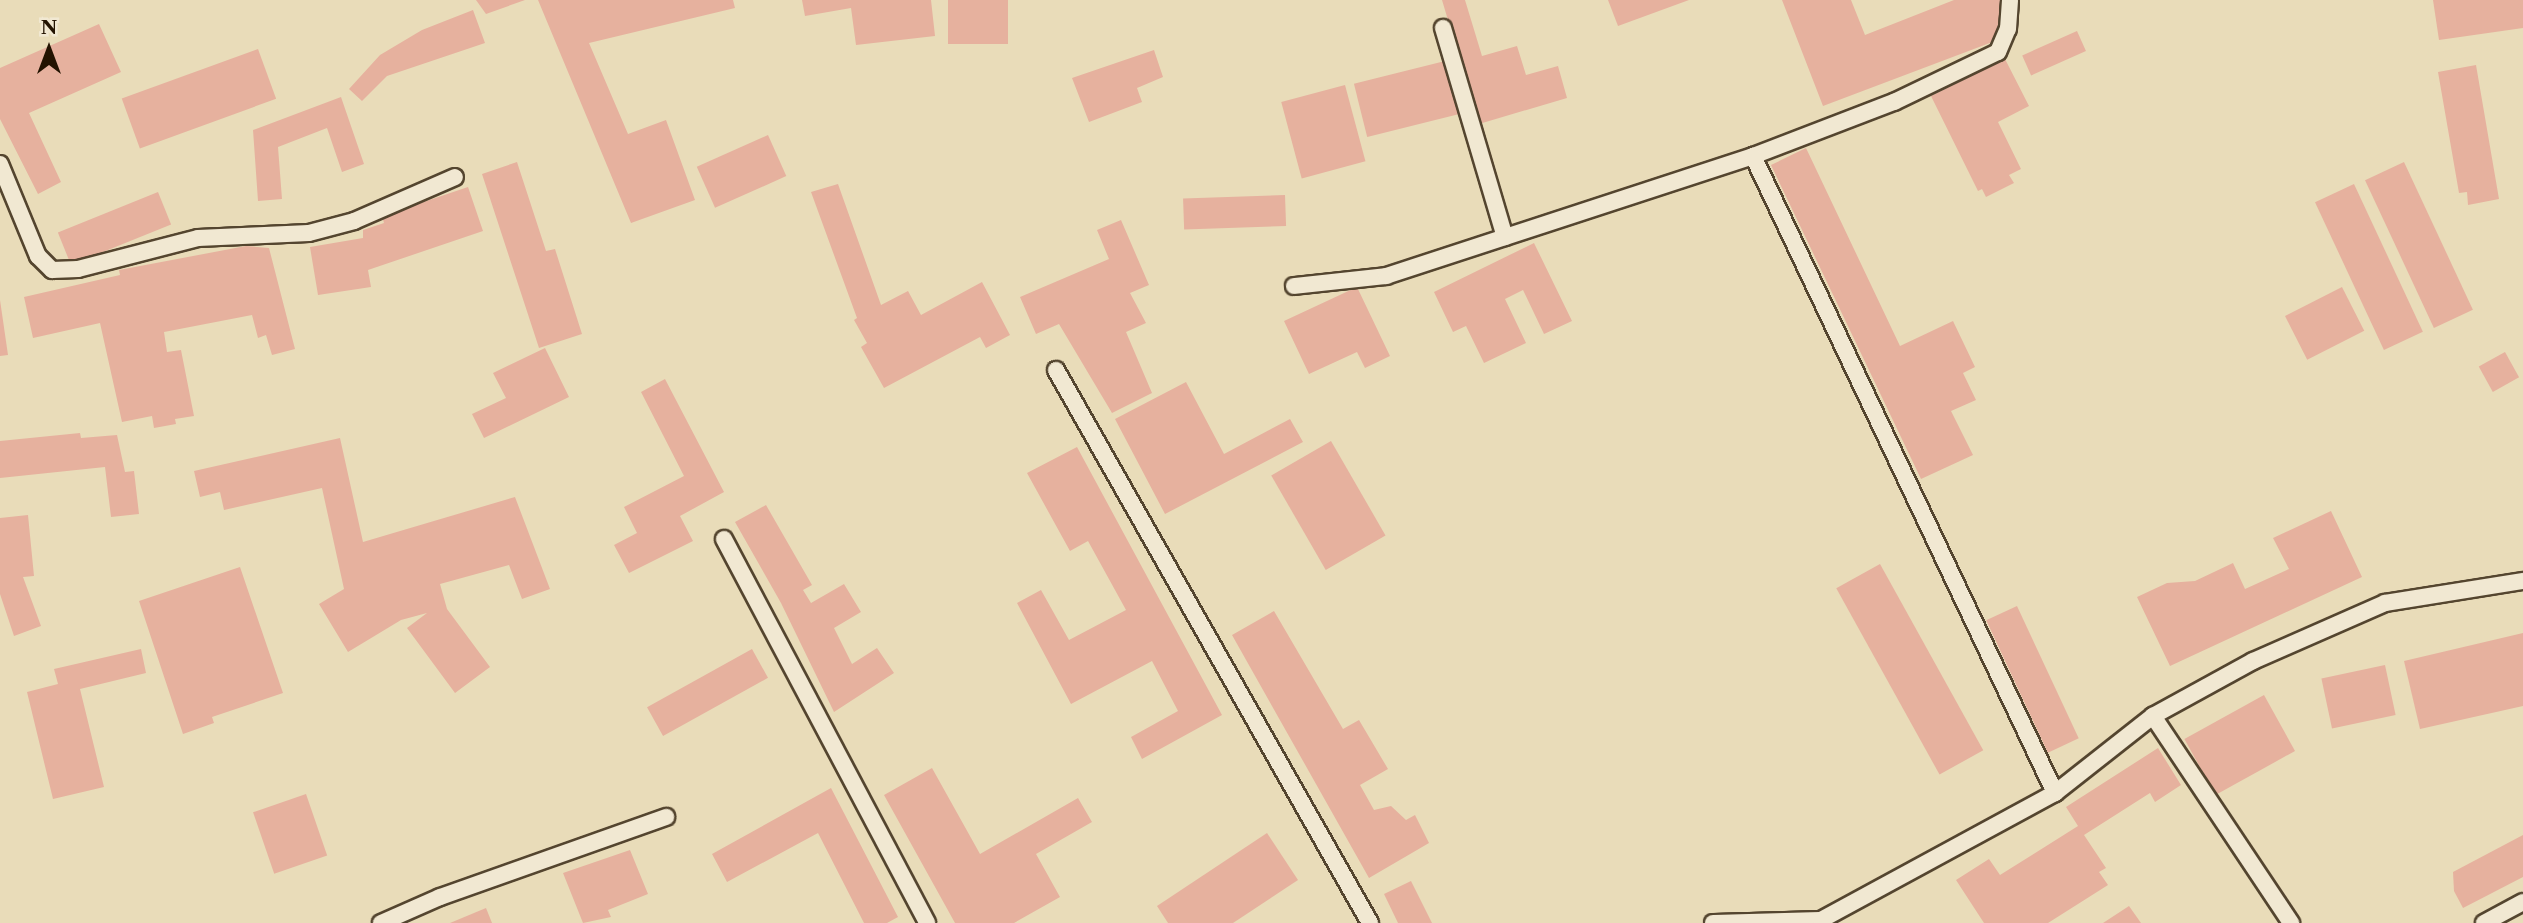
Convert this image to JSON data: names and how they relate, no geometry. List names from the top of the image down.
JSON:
{
  "north": "top"
}
